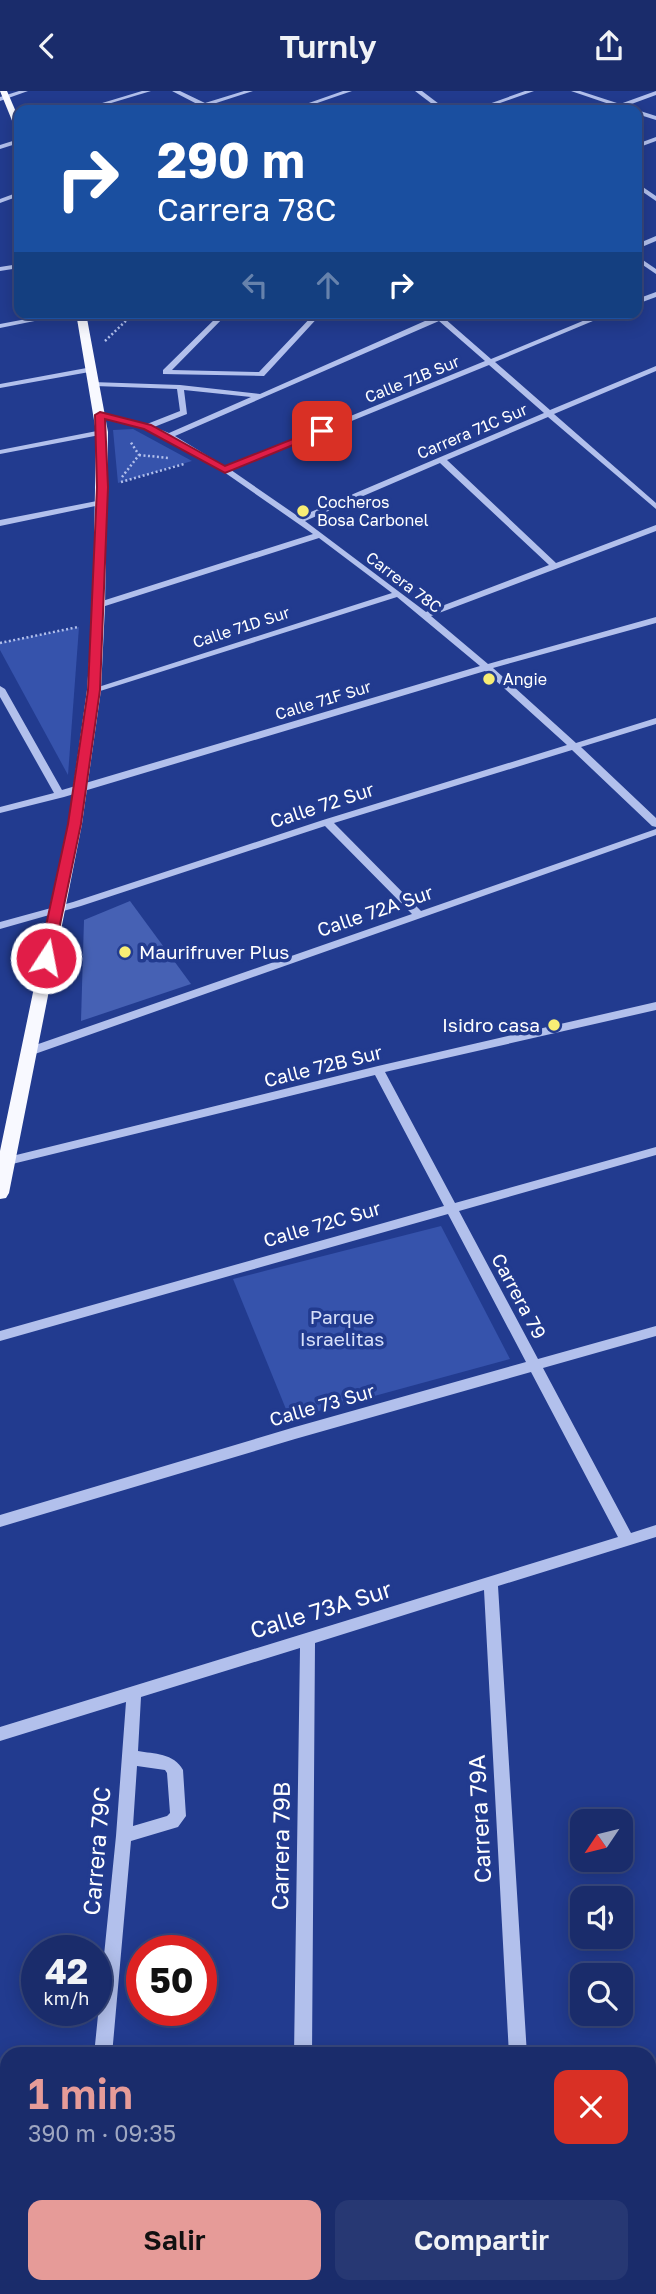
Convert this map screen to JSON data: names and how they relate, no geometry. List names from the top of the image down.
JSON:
{
  "streets": {
    "street": [
      "Calle 71B Sur",
      "Carrera 71C Sur",
      "Carrera 78C",
      "Calle 71D Sur",
      "Calle 71F Sur",
      "Calle 72 Sur",
      "Calle 72A Sur",
      "Calle 72B Sur",
      "Calle 72C Sur",
      "Carrera 79",
      "Calle 73 Sur",
      "Calle 73A Sur",
      "Carrera 79A",
      "Carrera 79B",
      "Carrera 79C"
    ]
  },
  "crossings": [
    ["Calle 71B Sur", "Carrera 78C"],
    ["Carrera 71C Sur", "Carrera 78C"],
    ["Carrera 78C", "Calle 71D Sur"],
    ["Carrera 78C", "Calle 71F Sur"],
    ["Carrera 78C", "Calle 72 Sur"],
    ["Calle 72B Sur", "Carrera 79"],
    ["Calle 72C Sur", "Carrera 79"],
    ["Carrera 79", "Calle 73 Sur"],
    ["Carrera 79", "Calle 73A Sur"],
    ["Calle 73A Sur", "Carrera 79A"],
    ["Calle 73A Sur", "Carrera 79B"],
    ["Calle 73A Sur", "Carrera 79C"]
  ],
  "parks": ["Parque Israelitas"],
  "places": [
    "Cocheros Bosa Carbonel",
    "Angie",
    "Maurifruver Plus",
    "Isidro casa"
  ],
  "north": "bottom left",
  "page": {
    "header": "Turnly",
    "turn": ["290 m", "Carrera 78C"],
    "speed": "42 km/h",
    "limit": "50",
    "heading": ["1 min", "390 m · 09:35"],
    "buttons": ["Salir", "Compartir"]
  }
}
